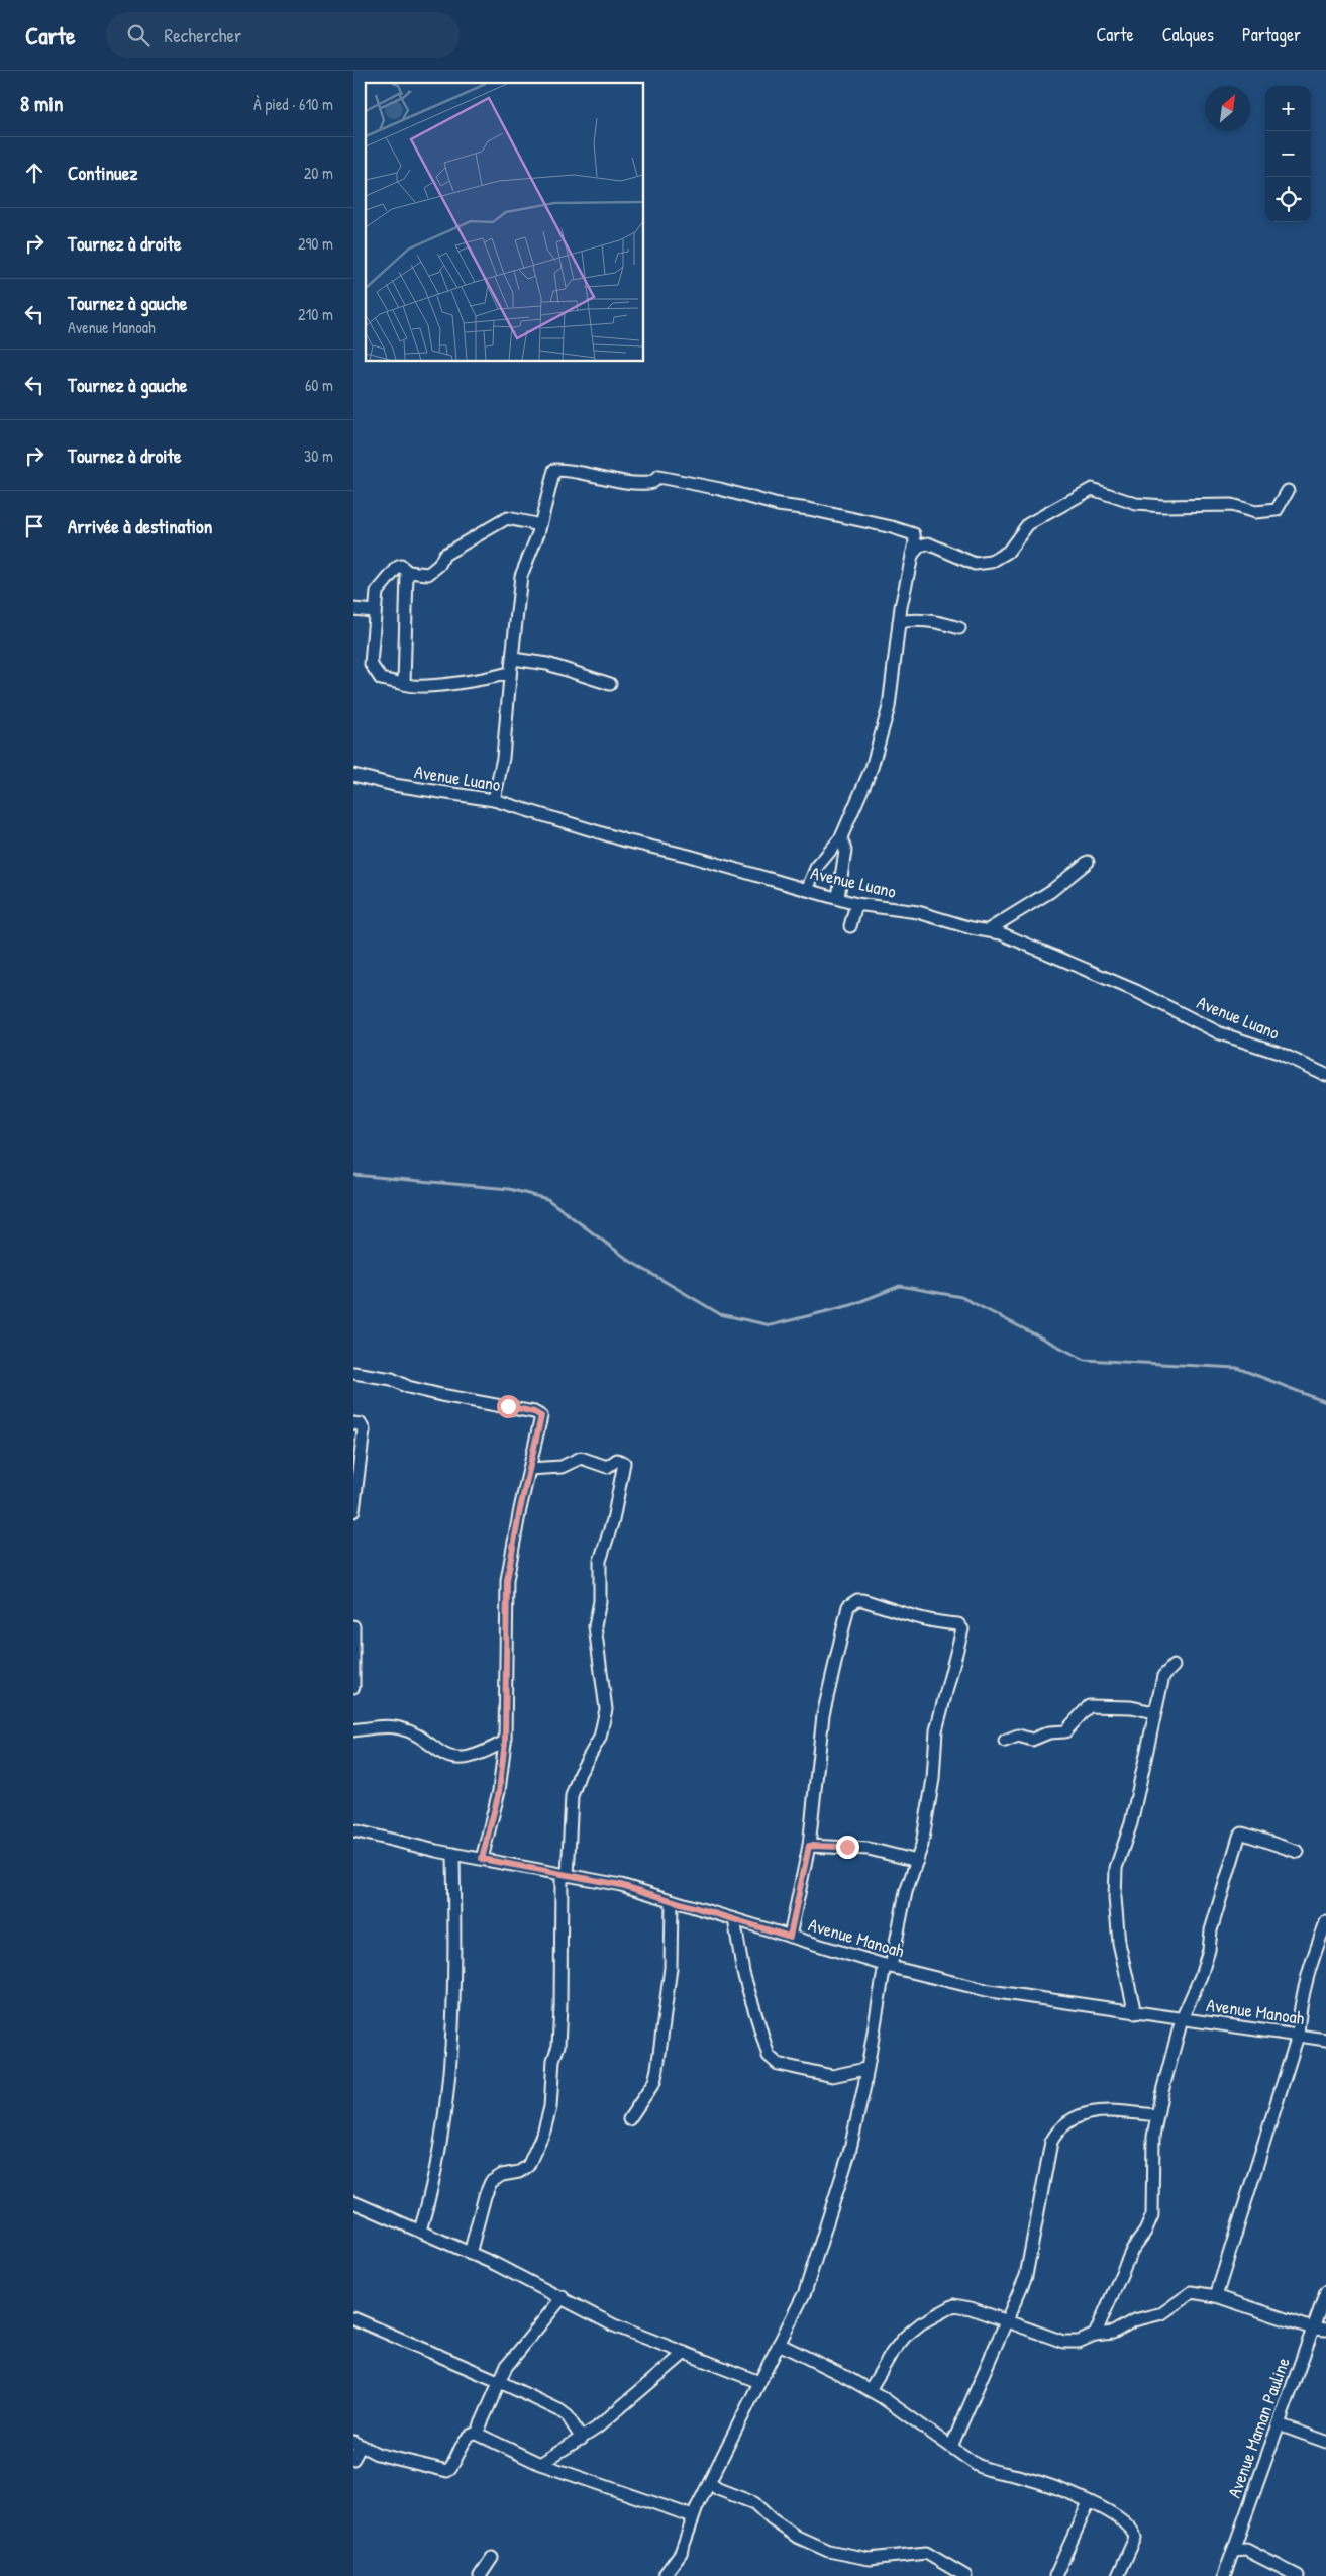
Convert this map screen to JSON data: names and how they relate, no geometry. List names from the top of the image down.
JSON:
{
  "streets": {
    "street": ["Avenue Luano", "Avenue Manoah", "Avenue Maman Pauline"]
  },
  "north": "top right",
  "page": {
    "header": "Carte",
    "search": "Rechercher",
    "nav": ["Carte", "Calques", "Partager"],
    "heading": ["8 min", "À pied · 610 m"],
    "map_buttons": ["+", "−"],
    "list": [
      ["Continuez", "20 m"],
      ["Tournez à droite", "290 m"],
      ["Tournez à gauche", "Avenue Manoah", "210 m"],
      ["Tournez à gauche", "60 m"],
      ["Tournez à droite", "30 m"],
      "Arrivée à destination"
    ]
  }
}
